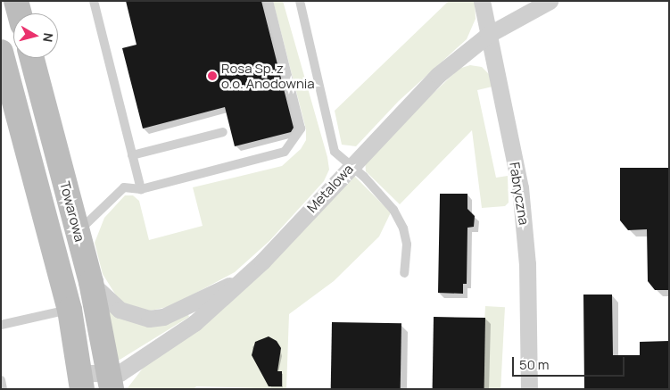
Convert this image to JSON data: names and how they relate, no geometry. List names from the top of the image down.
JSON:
{
  "streets": {
    "street": ["Metalowa", "Fabryczna", "Towarowa"]
  },
  "crossings": [
    ["Metalowa", "Fabryczna"],
    ["Metalowa", "Towarowa"]
  ],
  "places": ["Rosa Sp. z o.o. Anodownia"],
  "scale_bar": "50 m",
  "north": "right"
}
